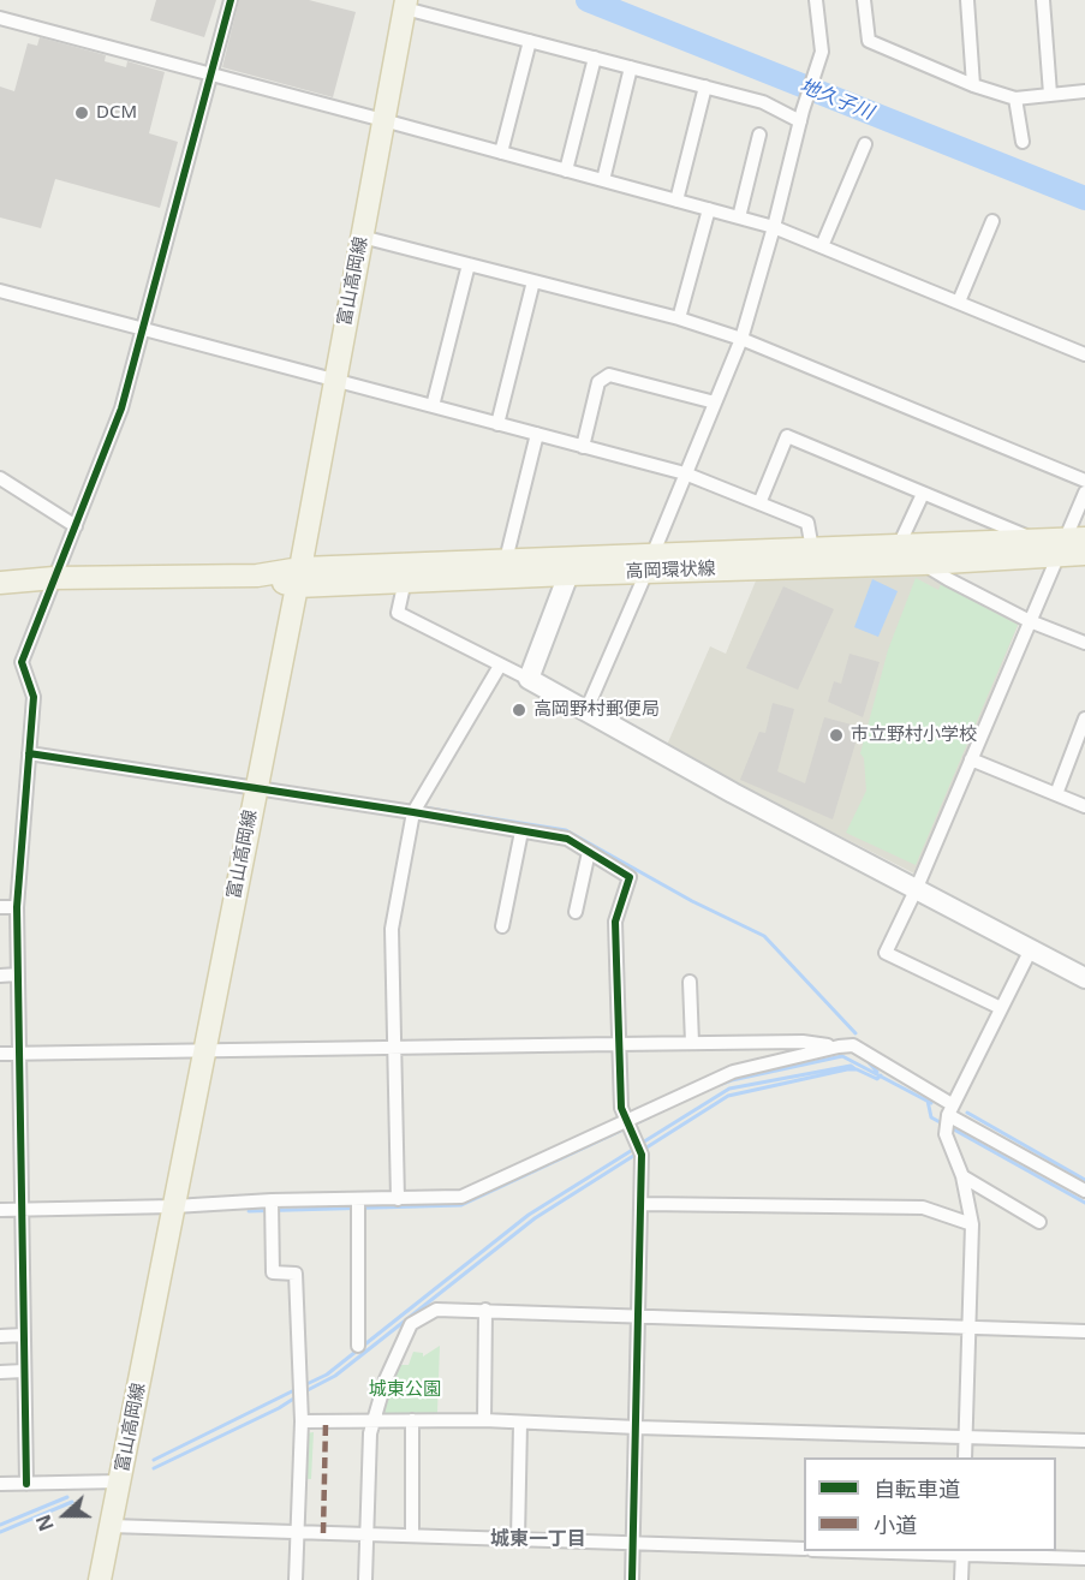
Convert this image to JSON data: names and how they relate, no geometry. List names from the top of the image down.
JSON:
{
  "streets": {
    "main road": ["富山高岡線", "高岡環状線"]
  },
  "crossings": [
    ["富山高岡線", "高岡環状線"]
  ],
  "districts": ["城東一丁目"],
  "water": ["地久子川"],
  "parks": ["城東公園"],
  "places": ["DCM", "高岡野村郵便局", "市立野村小学校"],
  "legend": ["自転車道", "小道"],
  "north": "left"
}
